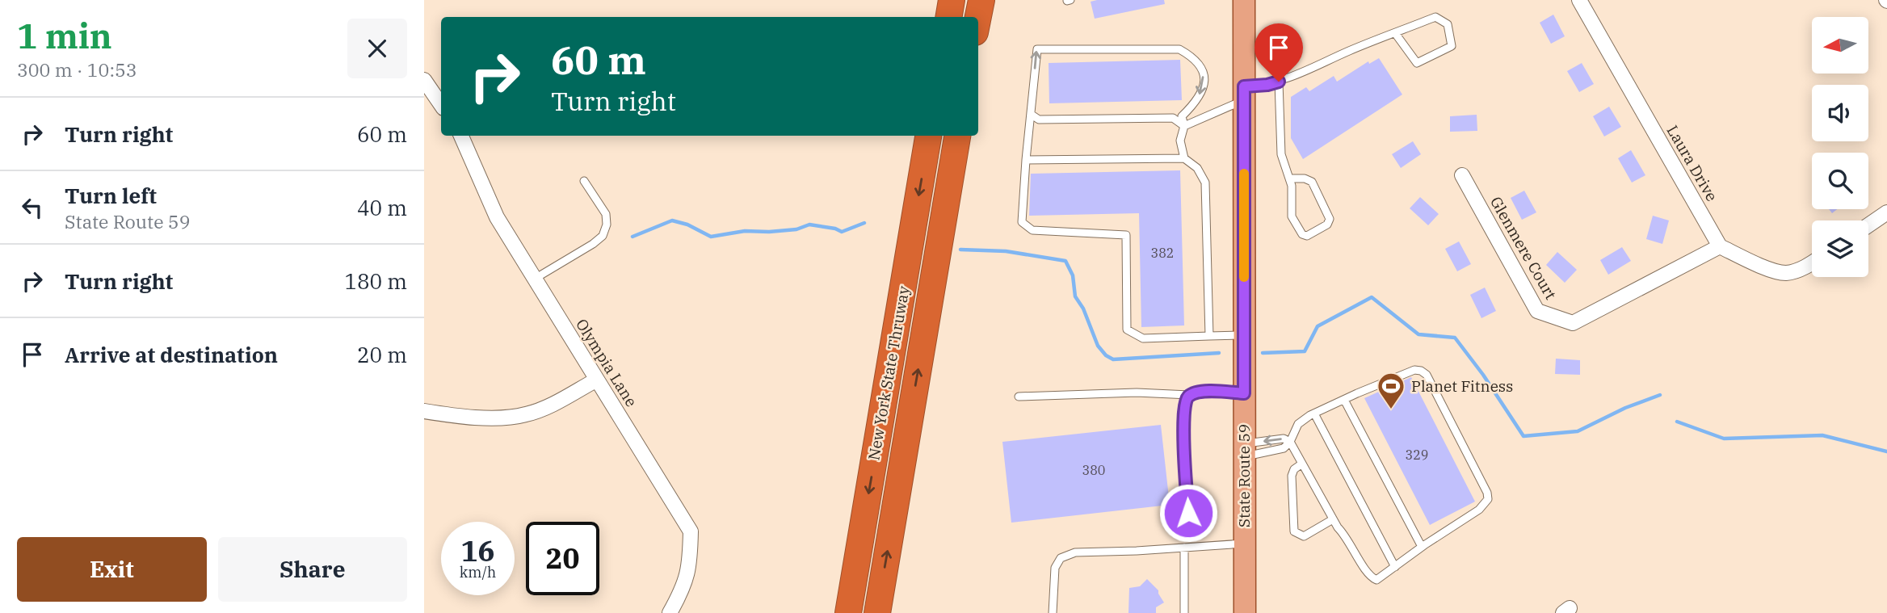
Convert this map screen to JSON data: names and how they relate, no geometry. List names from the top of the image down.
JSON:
{
  "streets": {
    "highway": ["New York State Thruway"],
    "main road": ["State Route 59"],
    "street": ["Laura Drive", "Glenmere Court", "Olympia Lane"]
  },
  "crossings": [
    ["Laura Drive", "Glenmere Court"]
  ],
  "places": {
    "sports": ["Planet Fitness"]
  },
  "house_numbers": ["382", "329", "380"],
  "north": "left",
  "page": {
    "heading": ["1 min", "300 m · 10:53"],
    "turn": ["60 m", "Turn right"],
    "list": [
      {
        "name": "Turn right",
        "value": "60 m"
      },
      {
        "name": "Turn left",
        "note": "State Route 59",
        "value": "40 m"
      },
      {
        "name": "Turn right",
        "value": "180 m"
      },
      {
        "name": "Arrive at destination",
        "value": "20 m"
      }
    ],
    "speed": "16 km/h",
    "limit": "20",
    "buttons": ["Exit", "Share"]
  }
}
